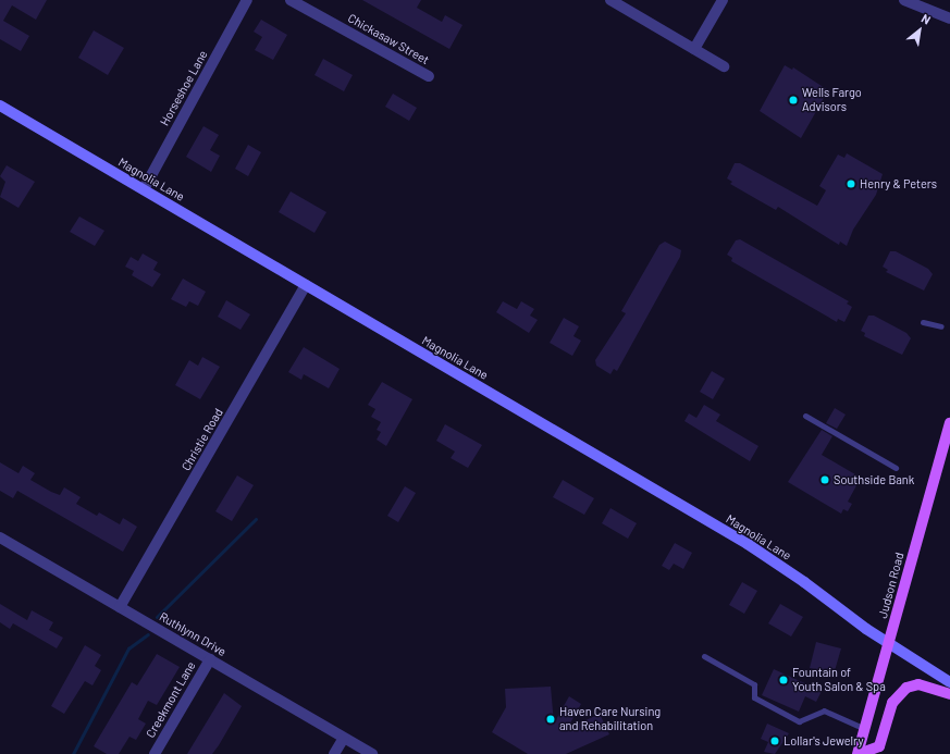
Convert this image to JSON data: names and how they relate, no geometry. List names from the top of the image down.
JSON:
{
  "streets": {
    "main road": ["Magnolia Lane", "Judson Road"],
    "street": [
      "Chickasaw Street",
      "Horseshoe Lane",
      "Christie Road",
      "Ruthlynn Drive",
      "Creekmont Lane"
    ]
  },
  "crossings": [
    ["Horseshoe Lane", "Magnolia Lane"],
    ["Magnolia Lane", "Christie Road"],
    ["Magnolia Lane", "Judson Road"],
    ["Christie Road", "Ruthlynn Drive"],
    ["Ruthlynn Drive", "Creekmont Lane"]
  ],
  "places": [
    "Wells Fargo Advisors",
    "Henry & Peters",
    "Southside Bank",
    "Fountain of Youth Salon & Spa",
    "Haven Care Nursing and Rehabilitation",
    "Lollar's Jewelry"
  ],
  "north": "top right"
}
